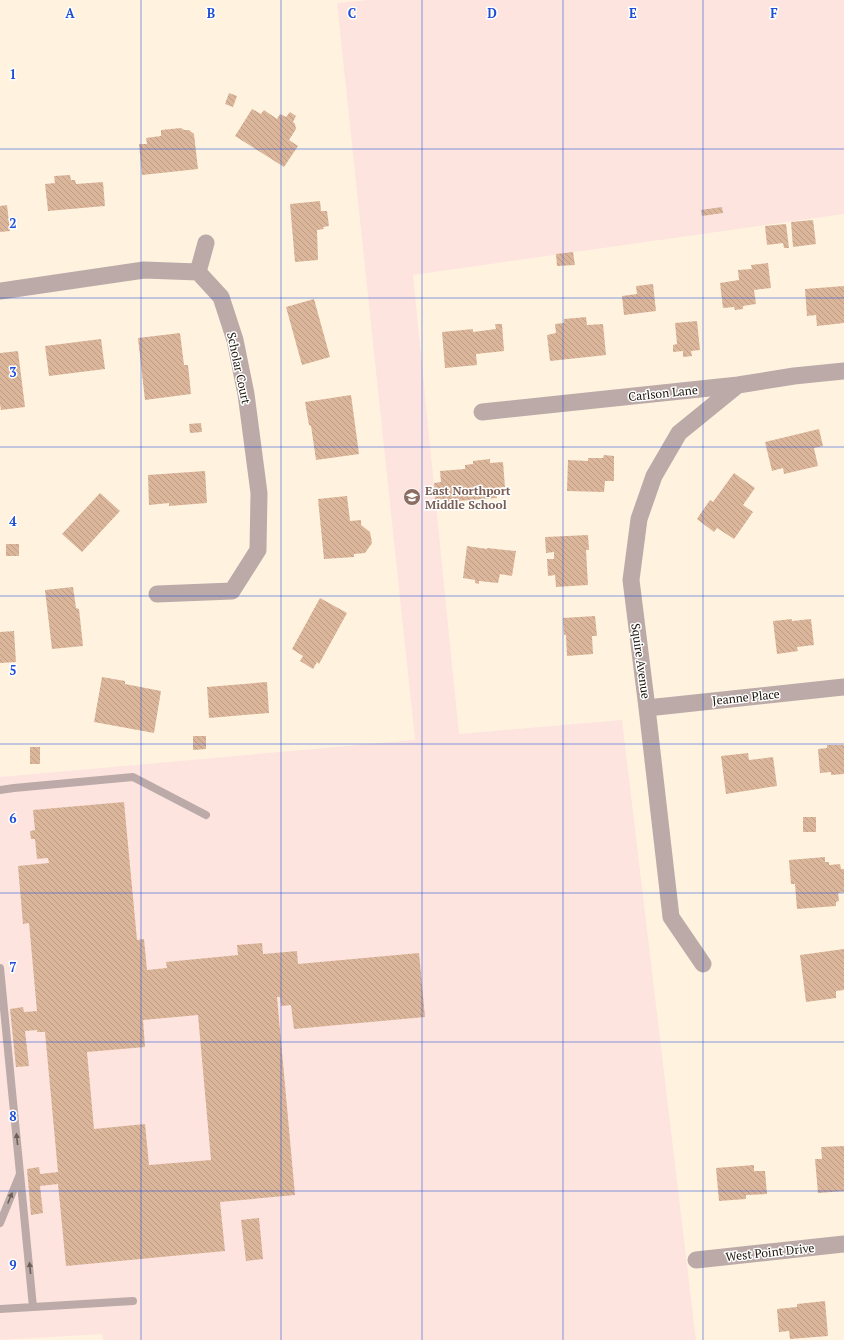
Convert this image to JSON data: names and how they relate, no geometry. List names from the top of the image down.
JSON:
{
  "streets": {
    "street": [
      "Scholar Court",
      "Carlson Lane",
      "Squire Avenue",
      "Jeanne Place",
      "West Point Drive"
    ]
  },
  "crossings": [
    ["Carlson Lane", "Squire Avenue"],
    ["Squire Avenue", "Jeanne Place"]
  ],
  "places": {
    "school or university": ["East Northport Middle School"]
  },
  "grid": {
    "columns": [
      "A",
      "B",
      "C",
      "D",
      "E",
      "F"
    ],
    "rows": [
      "1",
      "2",
      "3",
      "4",
      "5",
      "6",
      "7",
      "8",
      "9"
    ]
  }
}
